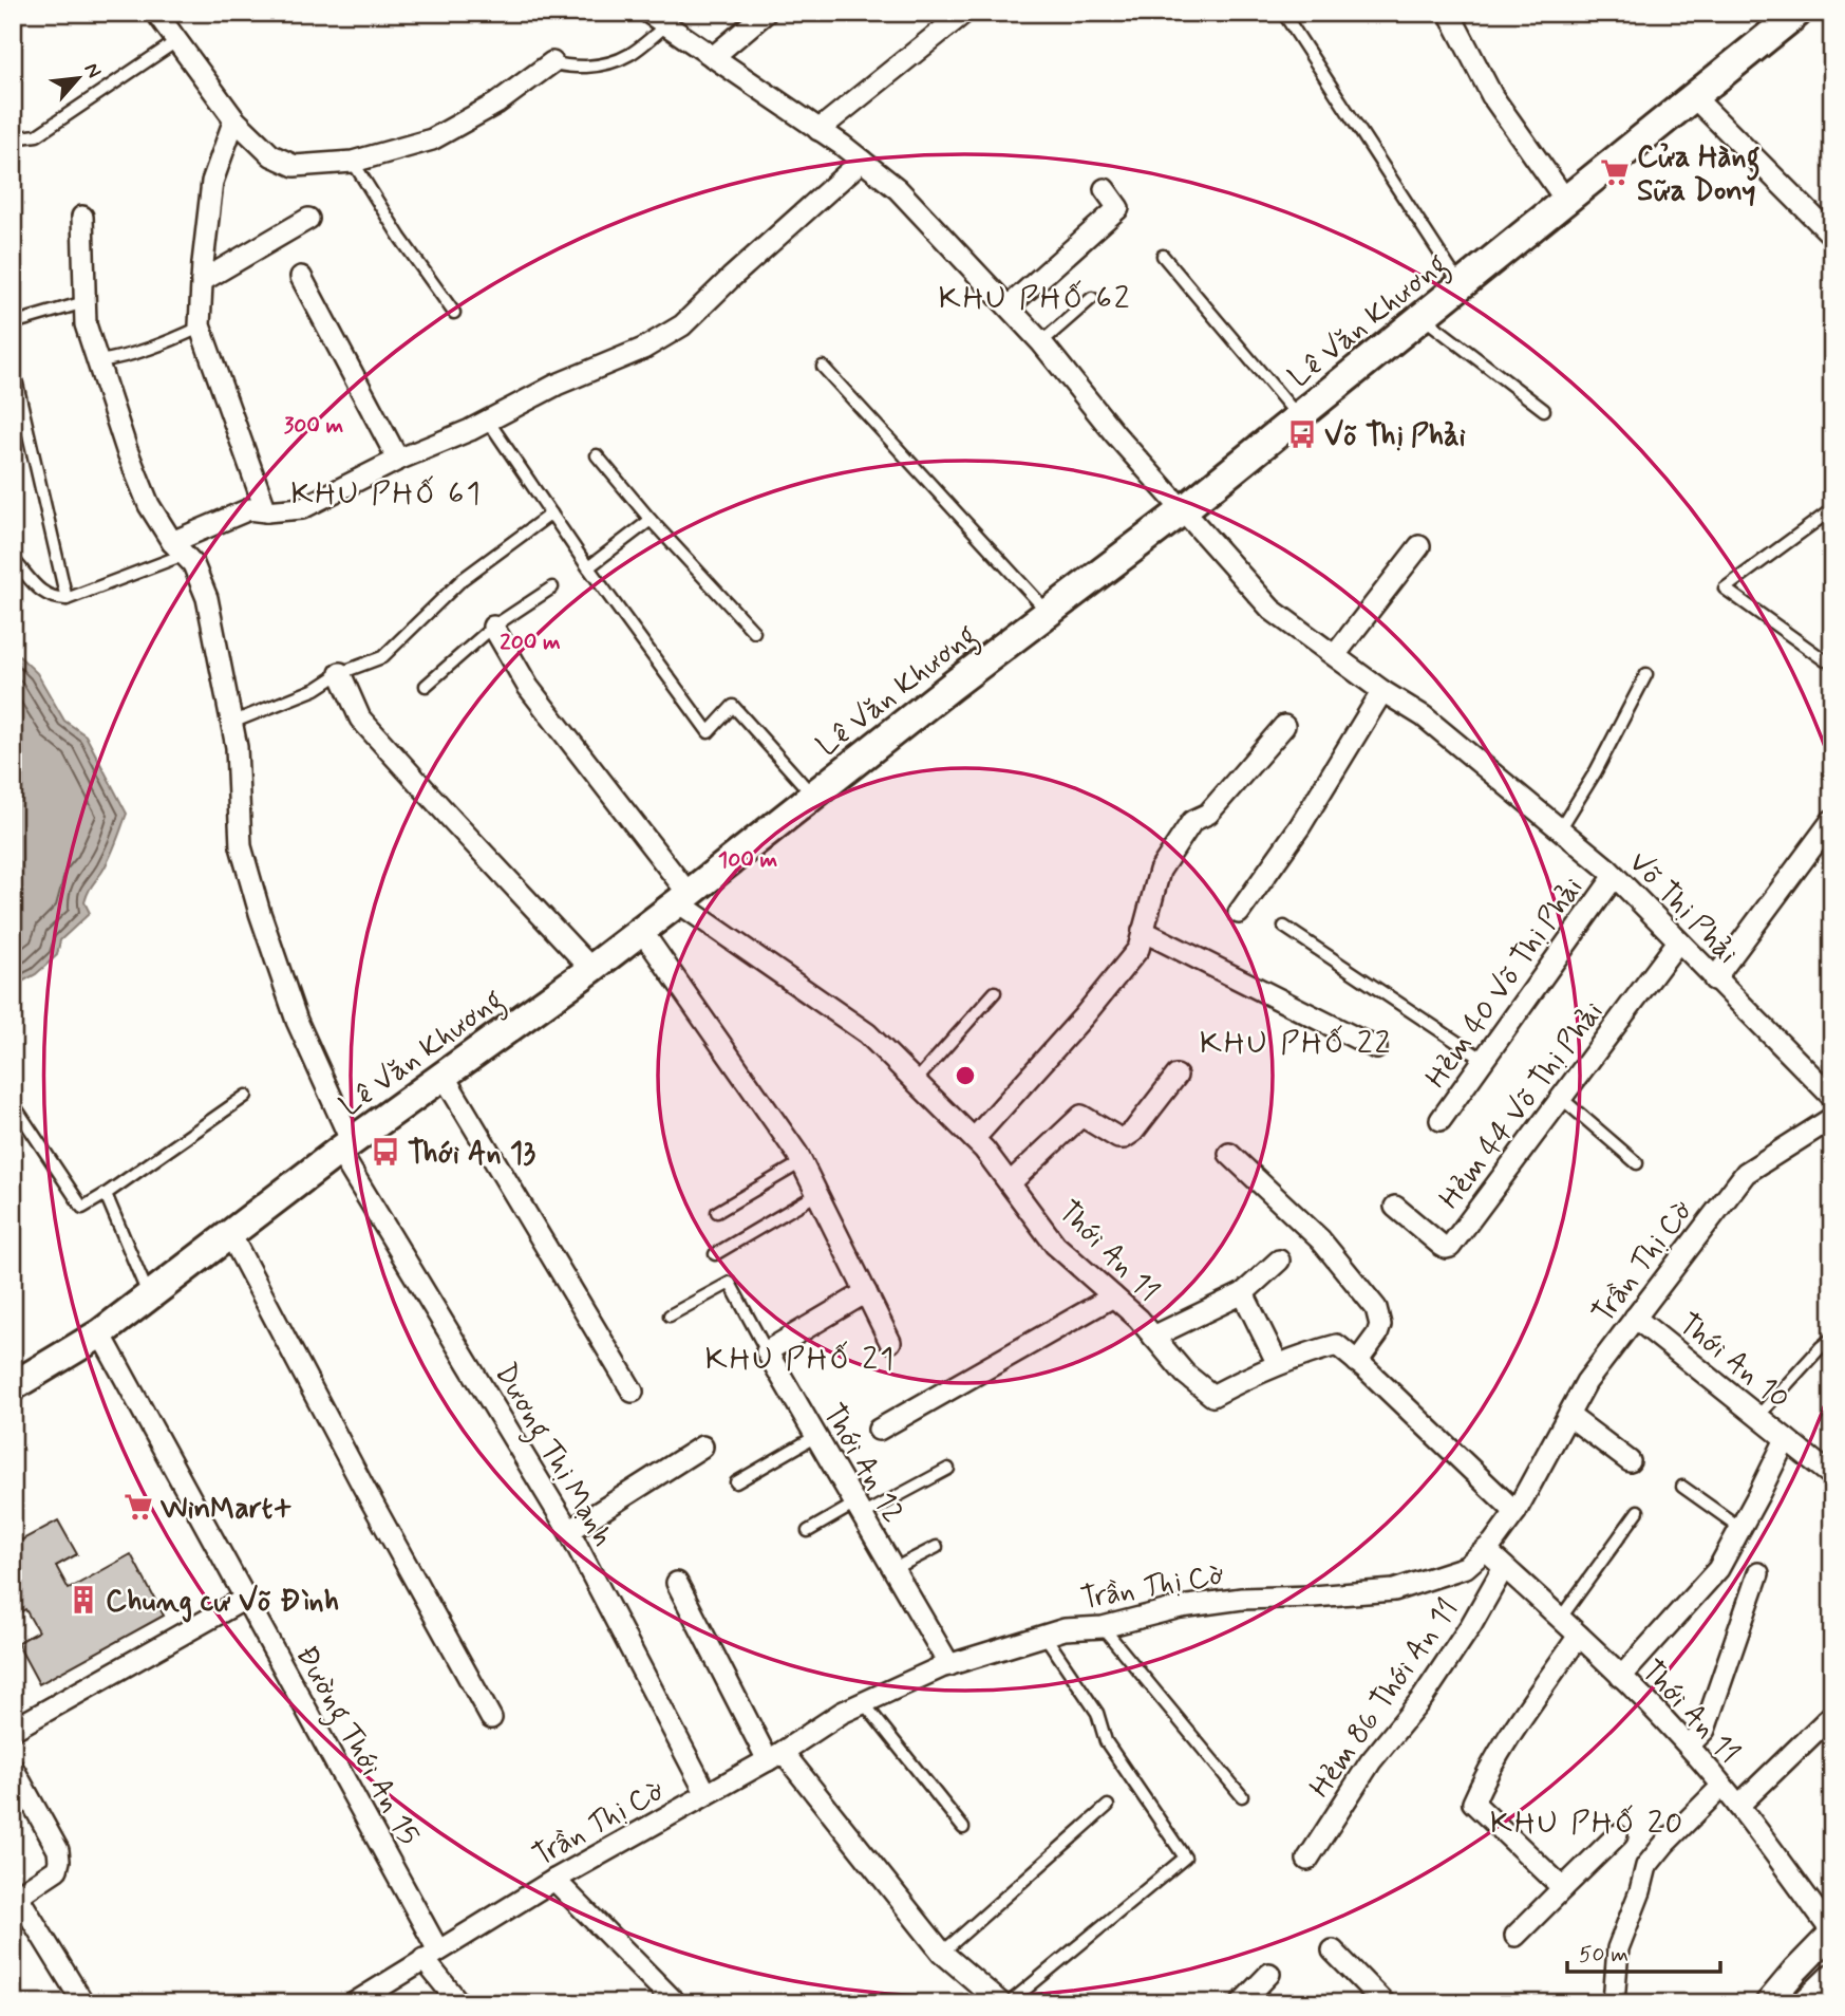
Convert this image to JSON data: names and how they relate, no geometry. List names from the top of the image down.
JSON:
{
  "streets": {
    "main road": ["Lê Văn Khương"],
    "street": [
      "Võ Thị Phải",
      "Hẻm 40 Võ Thị Phải",
      "Hẻm 44 Võ Thị Phải",
      "Thới An 11",
      "Trần Thị Cờ",
      "Thới An 10",
      "Dương Thị Mạnh",
      "Thới An 12",
      "Hẻm 86 Thới An 11",
      "Đường Thới An 15"
    ]
  },
  "crossings": [
    ["Lê Văn Khương", "Võ Thị Phải"],
    ["Lê Văn Khương", "Thới An 11"],
    ["Lê Văn Khương", "Dương Thị Mạnh"],
    ["Lê Văn Khương", "Đường Thới An 15"],
    ["Võ Thị Phải", "Hẻm 40 Võ Thị Phải"],
    ["Võ Thị Phải", "Hẻm 44 Võ Thị Phải"],
    ["Thới An 11", "Trần Thị Cờ"],
    ["Thới An 11", "Hẻm 86 Thới An 11"],
    ["Trần Thị Cờ", "Thới An 10"],
    ["Trần Thị Cờ", "Dương Thị Mạnh"],
    ["Trần Thị Cờ", "Thới An 12"],
    ["Trần Thị Cờ", "Đường Thới An 15"]
  ],
  "districts": [
    "KHU PHỐ 62",
    "KHU PHỐ 61",
    "KHU PHỐ 22",
    "KHU PHỐ 21",
    "KHU PHỐ 20"
  ],
  "places": {
    "supermarket": ["Cửa Hàng Sữa Dony", "WinMart+"],
    "bus stop": ["Võ Thị Phải", "Thới An 13"],
    "building": ["Chung cư Võ Đình"]
  },
  "scale_bar": "50 m",
  "north": "top right",
  "rings": ["300 m", "200 m", "100 m"]
}
